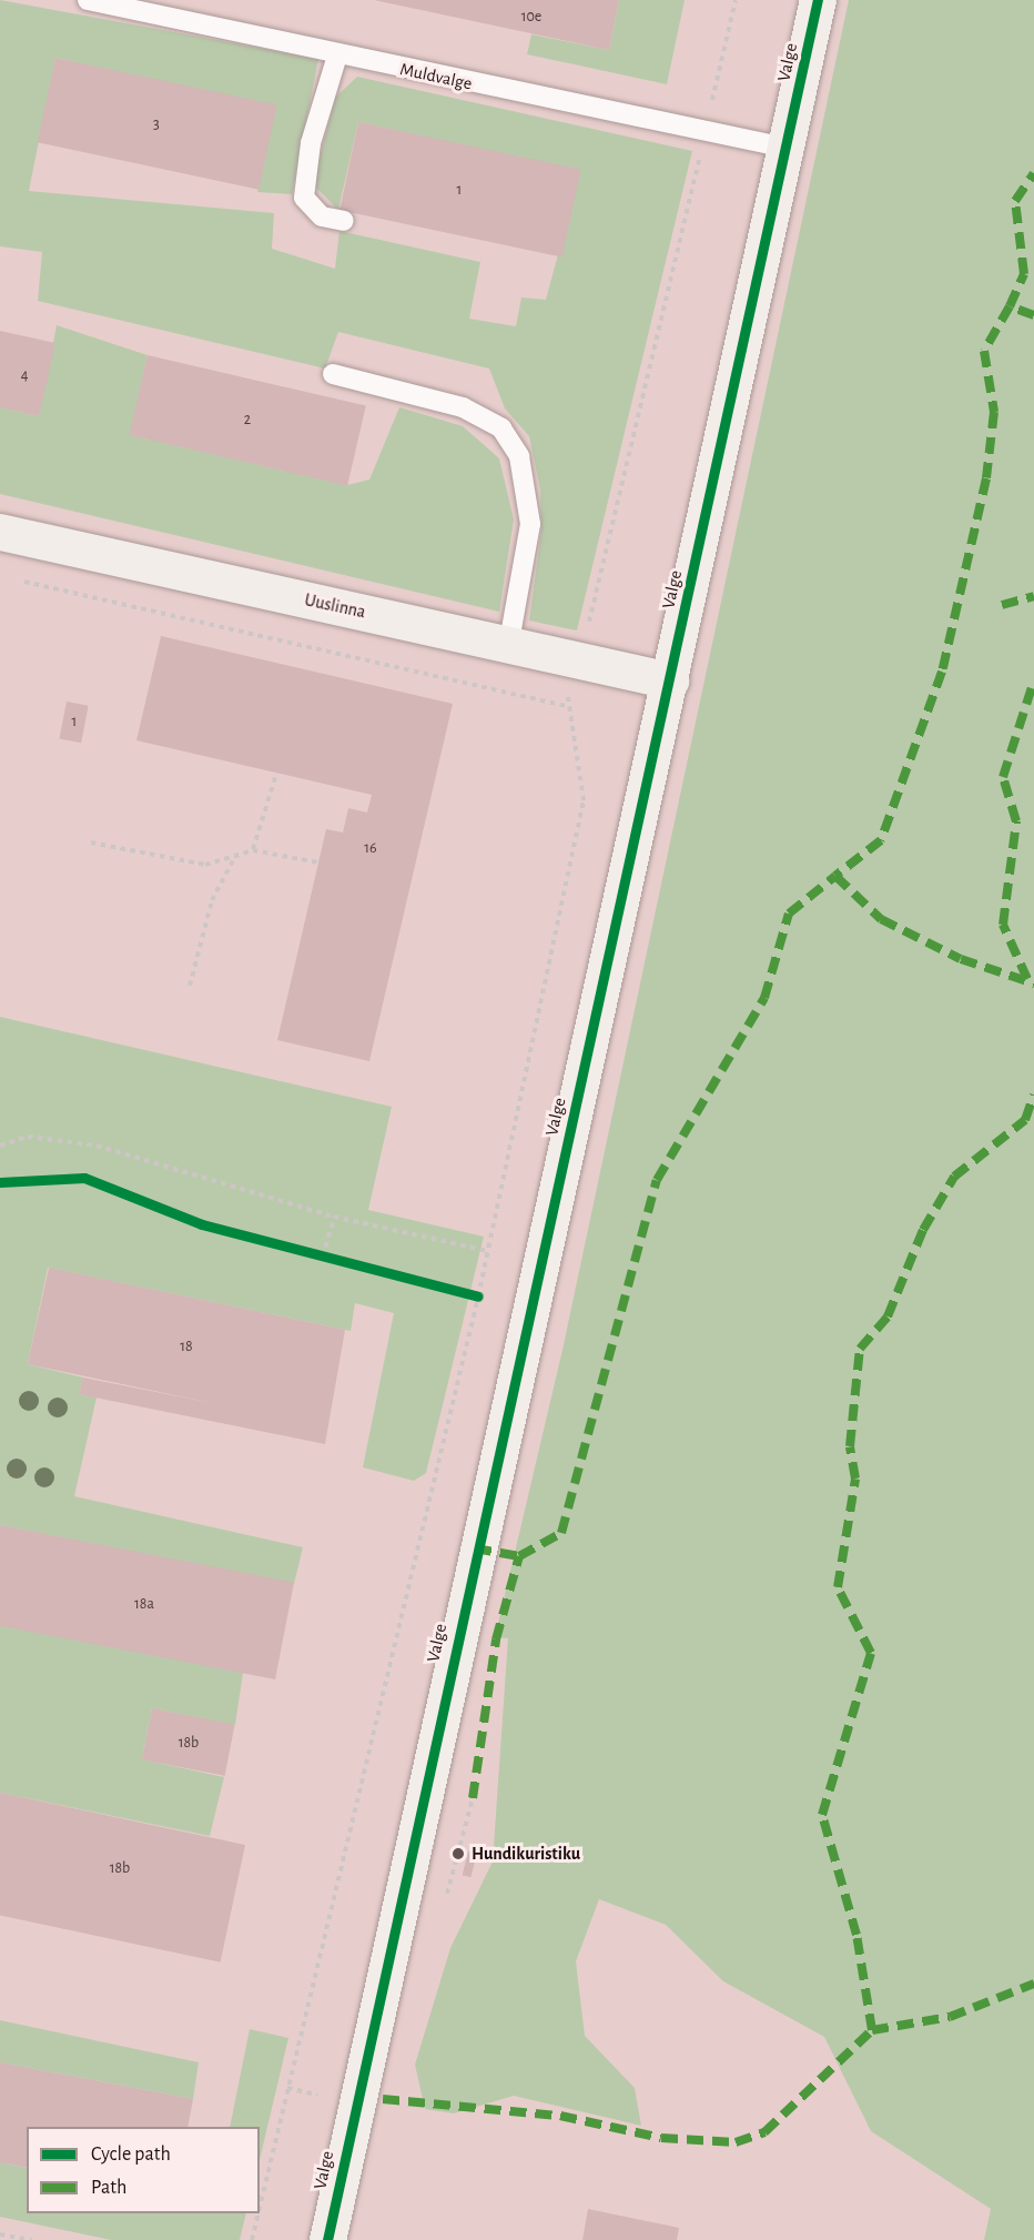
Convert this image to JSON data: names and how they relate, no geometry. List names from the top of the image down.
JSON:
{
  "streets": {
    "street": ["Valge", "Uuslinna"],
    "lane": ["Muldvalge"]
  },
  "crossings": [
    ["Valge", "Muldvalge"],
    ["Valge", "Uuslinna"]
  ],
  "places": ["Hundikuristiku"],
  "house_numbers": [
    "10e",
    "3",
    "1",
    "4",
    "2",
    "1",
    "16",
    "18",
    "18a",
    "18b",
    "18b"
  ],
  "legend": ["Cycle path", "Path"]
}
